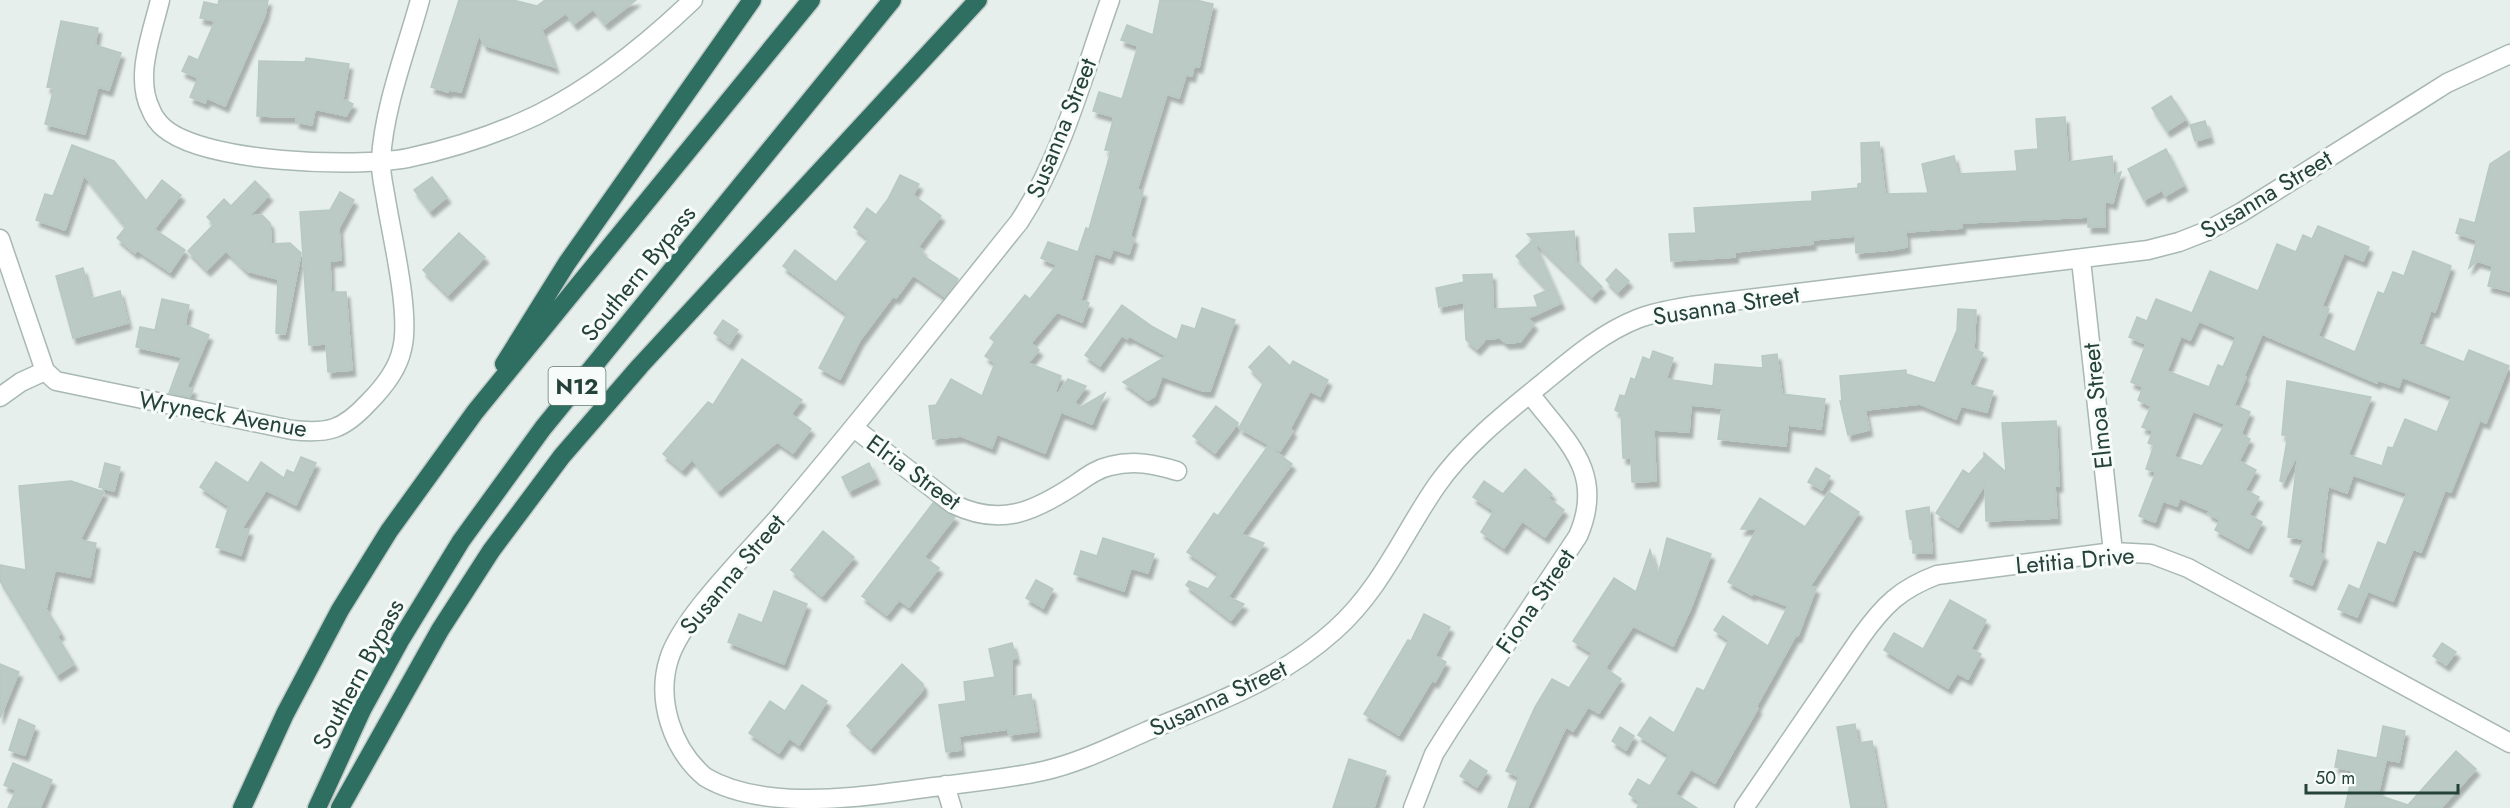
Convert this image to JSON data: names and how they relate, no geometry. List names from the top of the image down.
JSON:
{
  "streets": {
    "highway": ["Southern Bypass", "N12"],
    "street": [
      "Susanna Street",
      "Elmoa Street",
      "Wryneck Avenue",
      "Elria Street",
      "Letitia Drive",
      "Fiona Street"
    ]
  },
  "crossings": [
    ["Susanna Street", "Elmoa Street"],
    ["Susanna Street", "Elria Street"],
    ["Susanna Street", "Fiona Street"],
    ["Elmoa Street", "Letitia Drive"]
  ],
  "scale_bar": "50 m"
}
